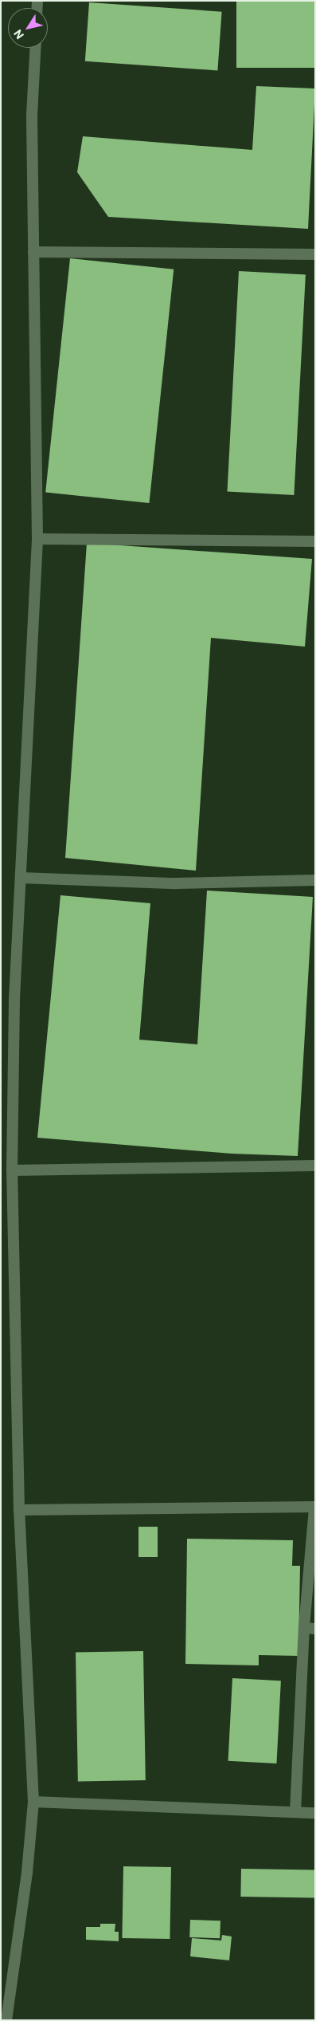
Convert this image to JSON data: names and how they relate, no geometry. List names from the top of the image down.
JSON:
{
  "north": "bottom left"
}
